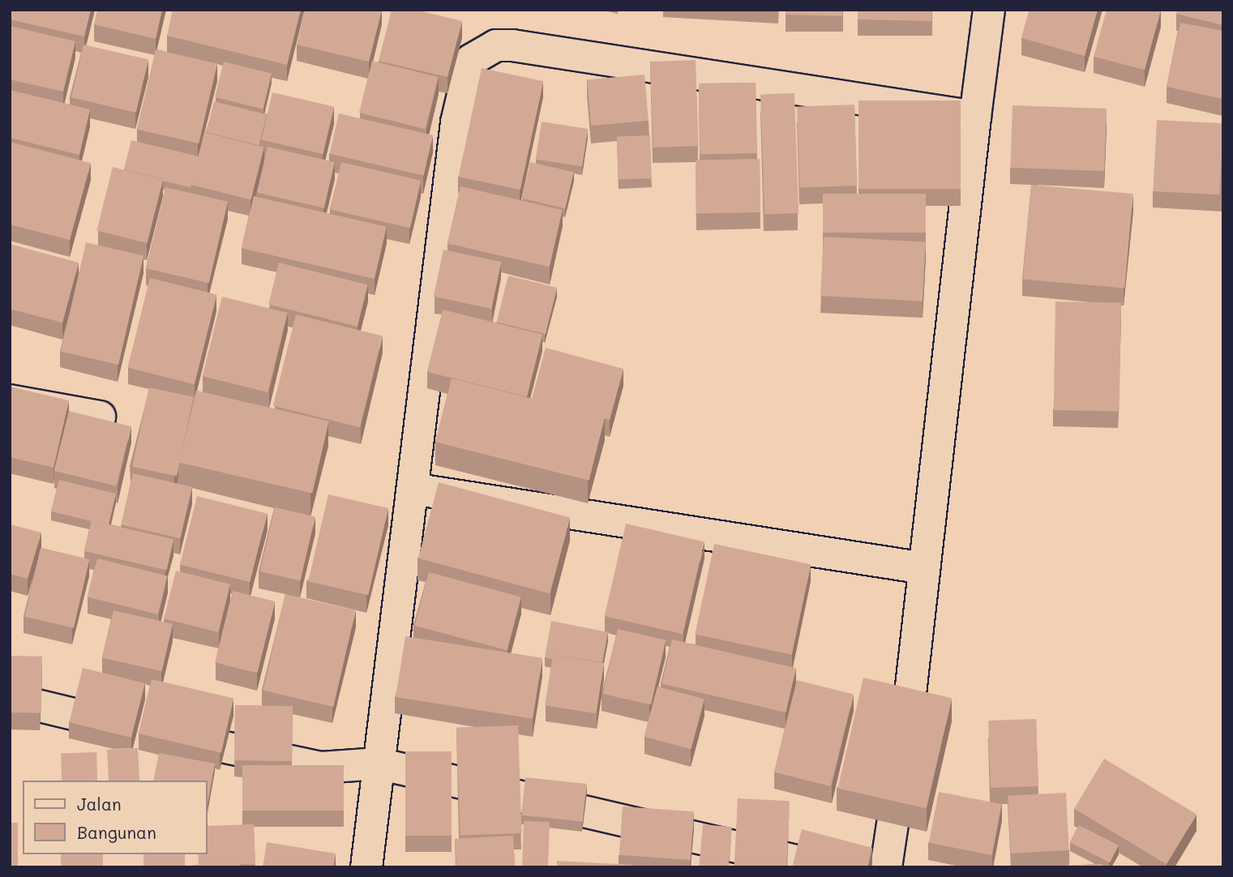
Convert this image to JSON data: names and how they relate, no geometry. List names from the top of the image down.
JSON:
{
  "legend": ["Jalan", "Bangunan"]
}
